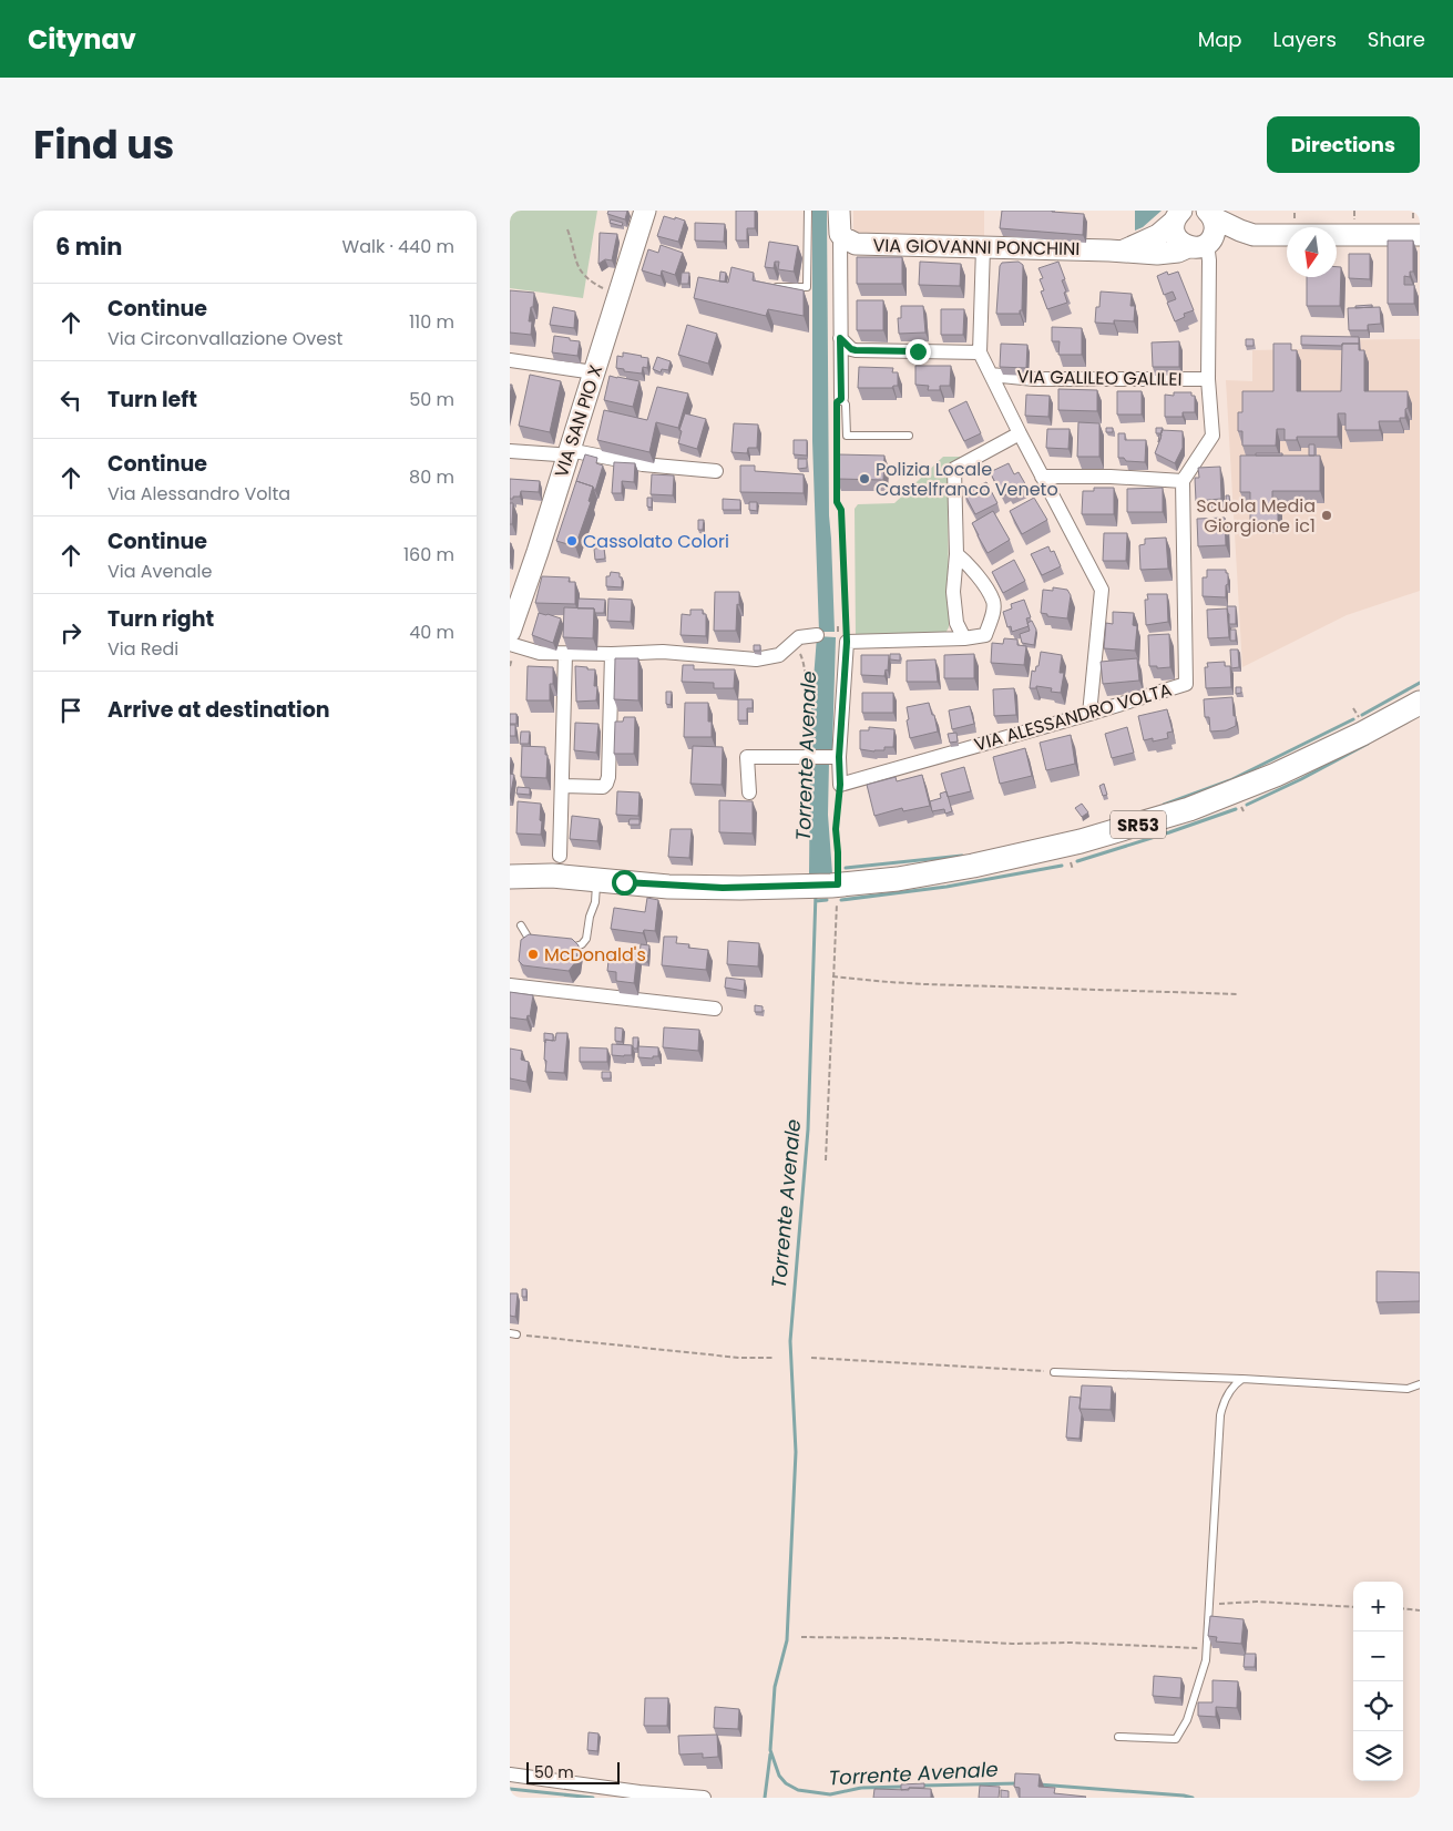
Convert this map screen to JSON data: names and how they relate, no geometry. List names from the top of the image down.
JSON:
{
  "streets": {
    "main road": ["SR53"],
    "street": [
      "VIA GIOVANNI PONCHINI",
      "VIA GALILEO GALILEI",
      "VIA SAN PIO X",
      "VIA ALESSANDRO VOLTA"
    ]
  },
  "water": ["Torrente Avenale"],
  "places": [
    "Polizia Locale Castelfranco Veneto",
    "Scuola Media Giorgione ic1",
    "Cassolato Colori",
    "McDonald's"
  ],
  "scale_bar": "50 m",
  "north": "bottom",
  "page": {
    "header": "Citynav",
    "nav": ["Map", "Layers", "Share"],
    "title": "Find us",
    "buttons": "Directions",
    "heading": ["6 min", "Walk · 440 m"],
    "list": [
      ["Continue", "Via Circonvallazione Ovest", "110 m"],
      ["Turn left", "50 m"],
      ["Continue", "Via Alessandro Volta", "80 m"],
      ["Continue", "Via Avenale", "160 m"],
      ["Turn right", "Via Redi", "40 m"],
      "Arrive at destination"
    ],
    "map_buttons": ["+", "−"],
    "scale": "50 m"
  }
}
